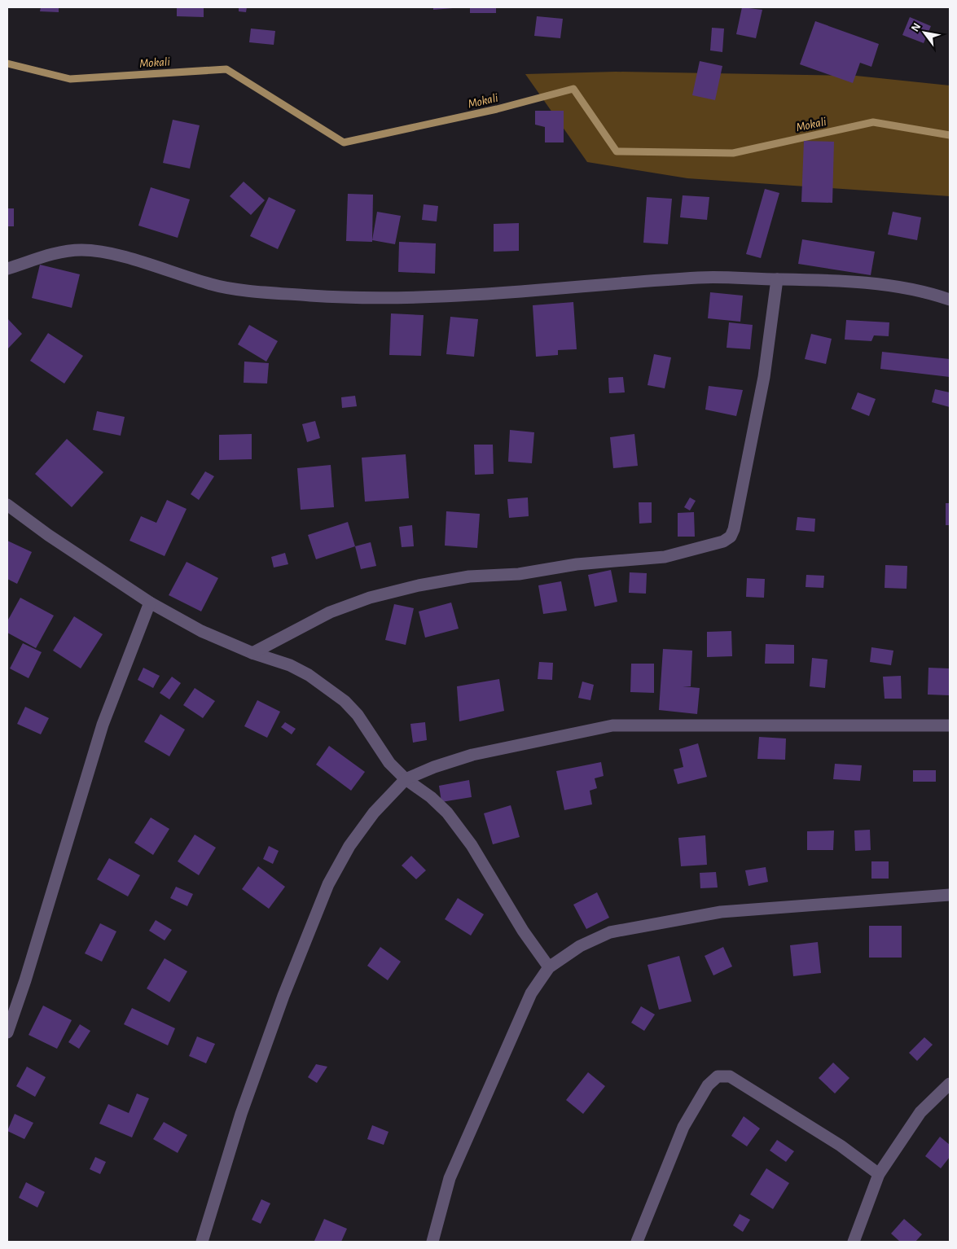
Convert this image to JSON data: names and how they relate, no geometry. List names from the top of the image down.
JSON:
{
  "water": ["Mokali"],
  "north": "top left"
}
